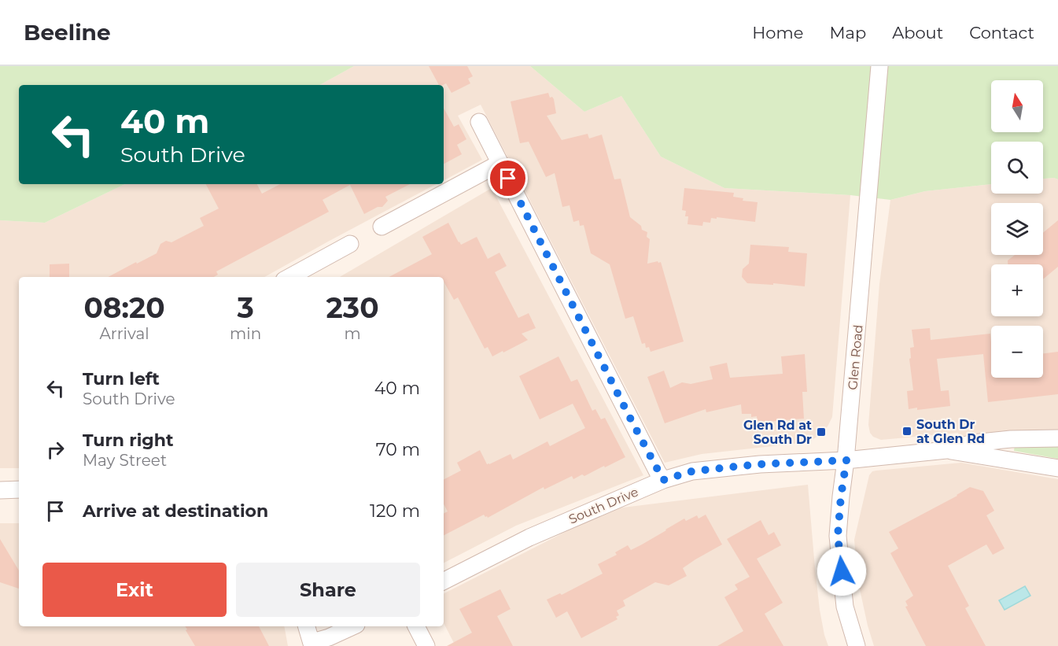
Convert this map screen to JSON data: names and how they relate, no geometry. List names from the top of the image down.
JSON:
{
  "streets": {
    "street": ["Glen Road", "South Drive"]
  },
  "crossings": [
    ["Glen Road", "South Drive"]
  ],
  "places": {
    "transit": ["South Dr at Glen Rd", "Glen Rd at South Dr"]
  },
  "north": "top",
  "page": {
    "header": "Beeline",
    "nav": [
      "Home",
      "Map",
      "About",
      "Contact"
    ],
    "map_buttons": ["+", "−"],
    "turn": ["40 m", "South Drive"],
    "eta": [
      "08:20",
      "Arrival",
      "3",
      "min",
      "230",
      "m"
    ],
    "list": [
      {
        "name": "Turn left",
        "note": "South Drive",
        "value": "40 m"
      },
      {
        "name": "Turn right",
        "note": "May Street",
        "value": "70 m"
      },
      {
        "name": "Arrive at destination",
        "value": "120 m"
      }
    ],
    "buttons": ["Exit", "Share"]
  }
}
